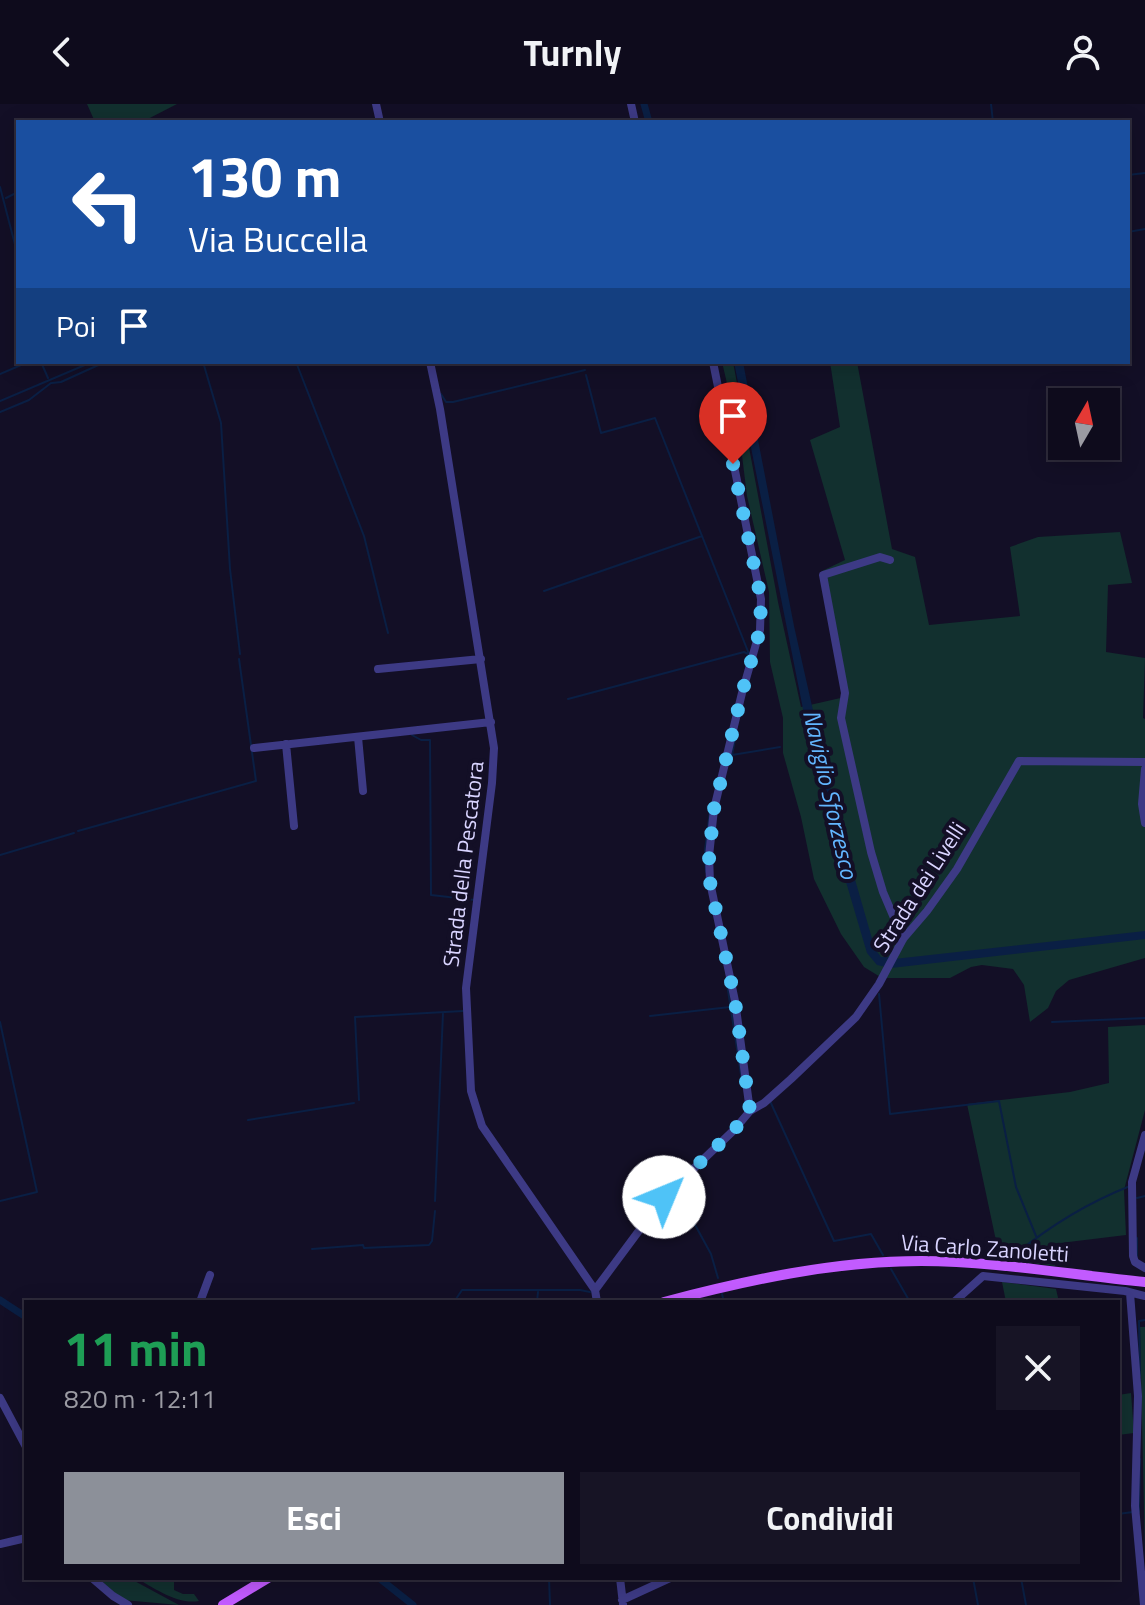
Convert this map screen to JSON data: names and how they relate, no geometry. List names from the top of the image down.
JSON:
{
  "streets": {
    "main road": ["Via Carlo Zanoletti"],
    "street": ["Strada della Pescatora", "Strada dei Livelli"]
  },
  "crossings": [
    ["Strada della Pescatora", "Strada dei Livelli"]
  ],
  "water": ["Naviglio Sforzesco"],
  "north": "top",
  "page": {
    "header": "Turnly",
    "turn": ["130 m", "Via Buccella"],
    "then": "Poi",
    "heading": ["11 min", "820 m · 12:11"],
    "buttons": ["Esci", "Condividi"]
  }
}
